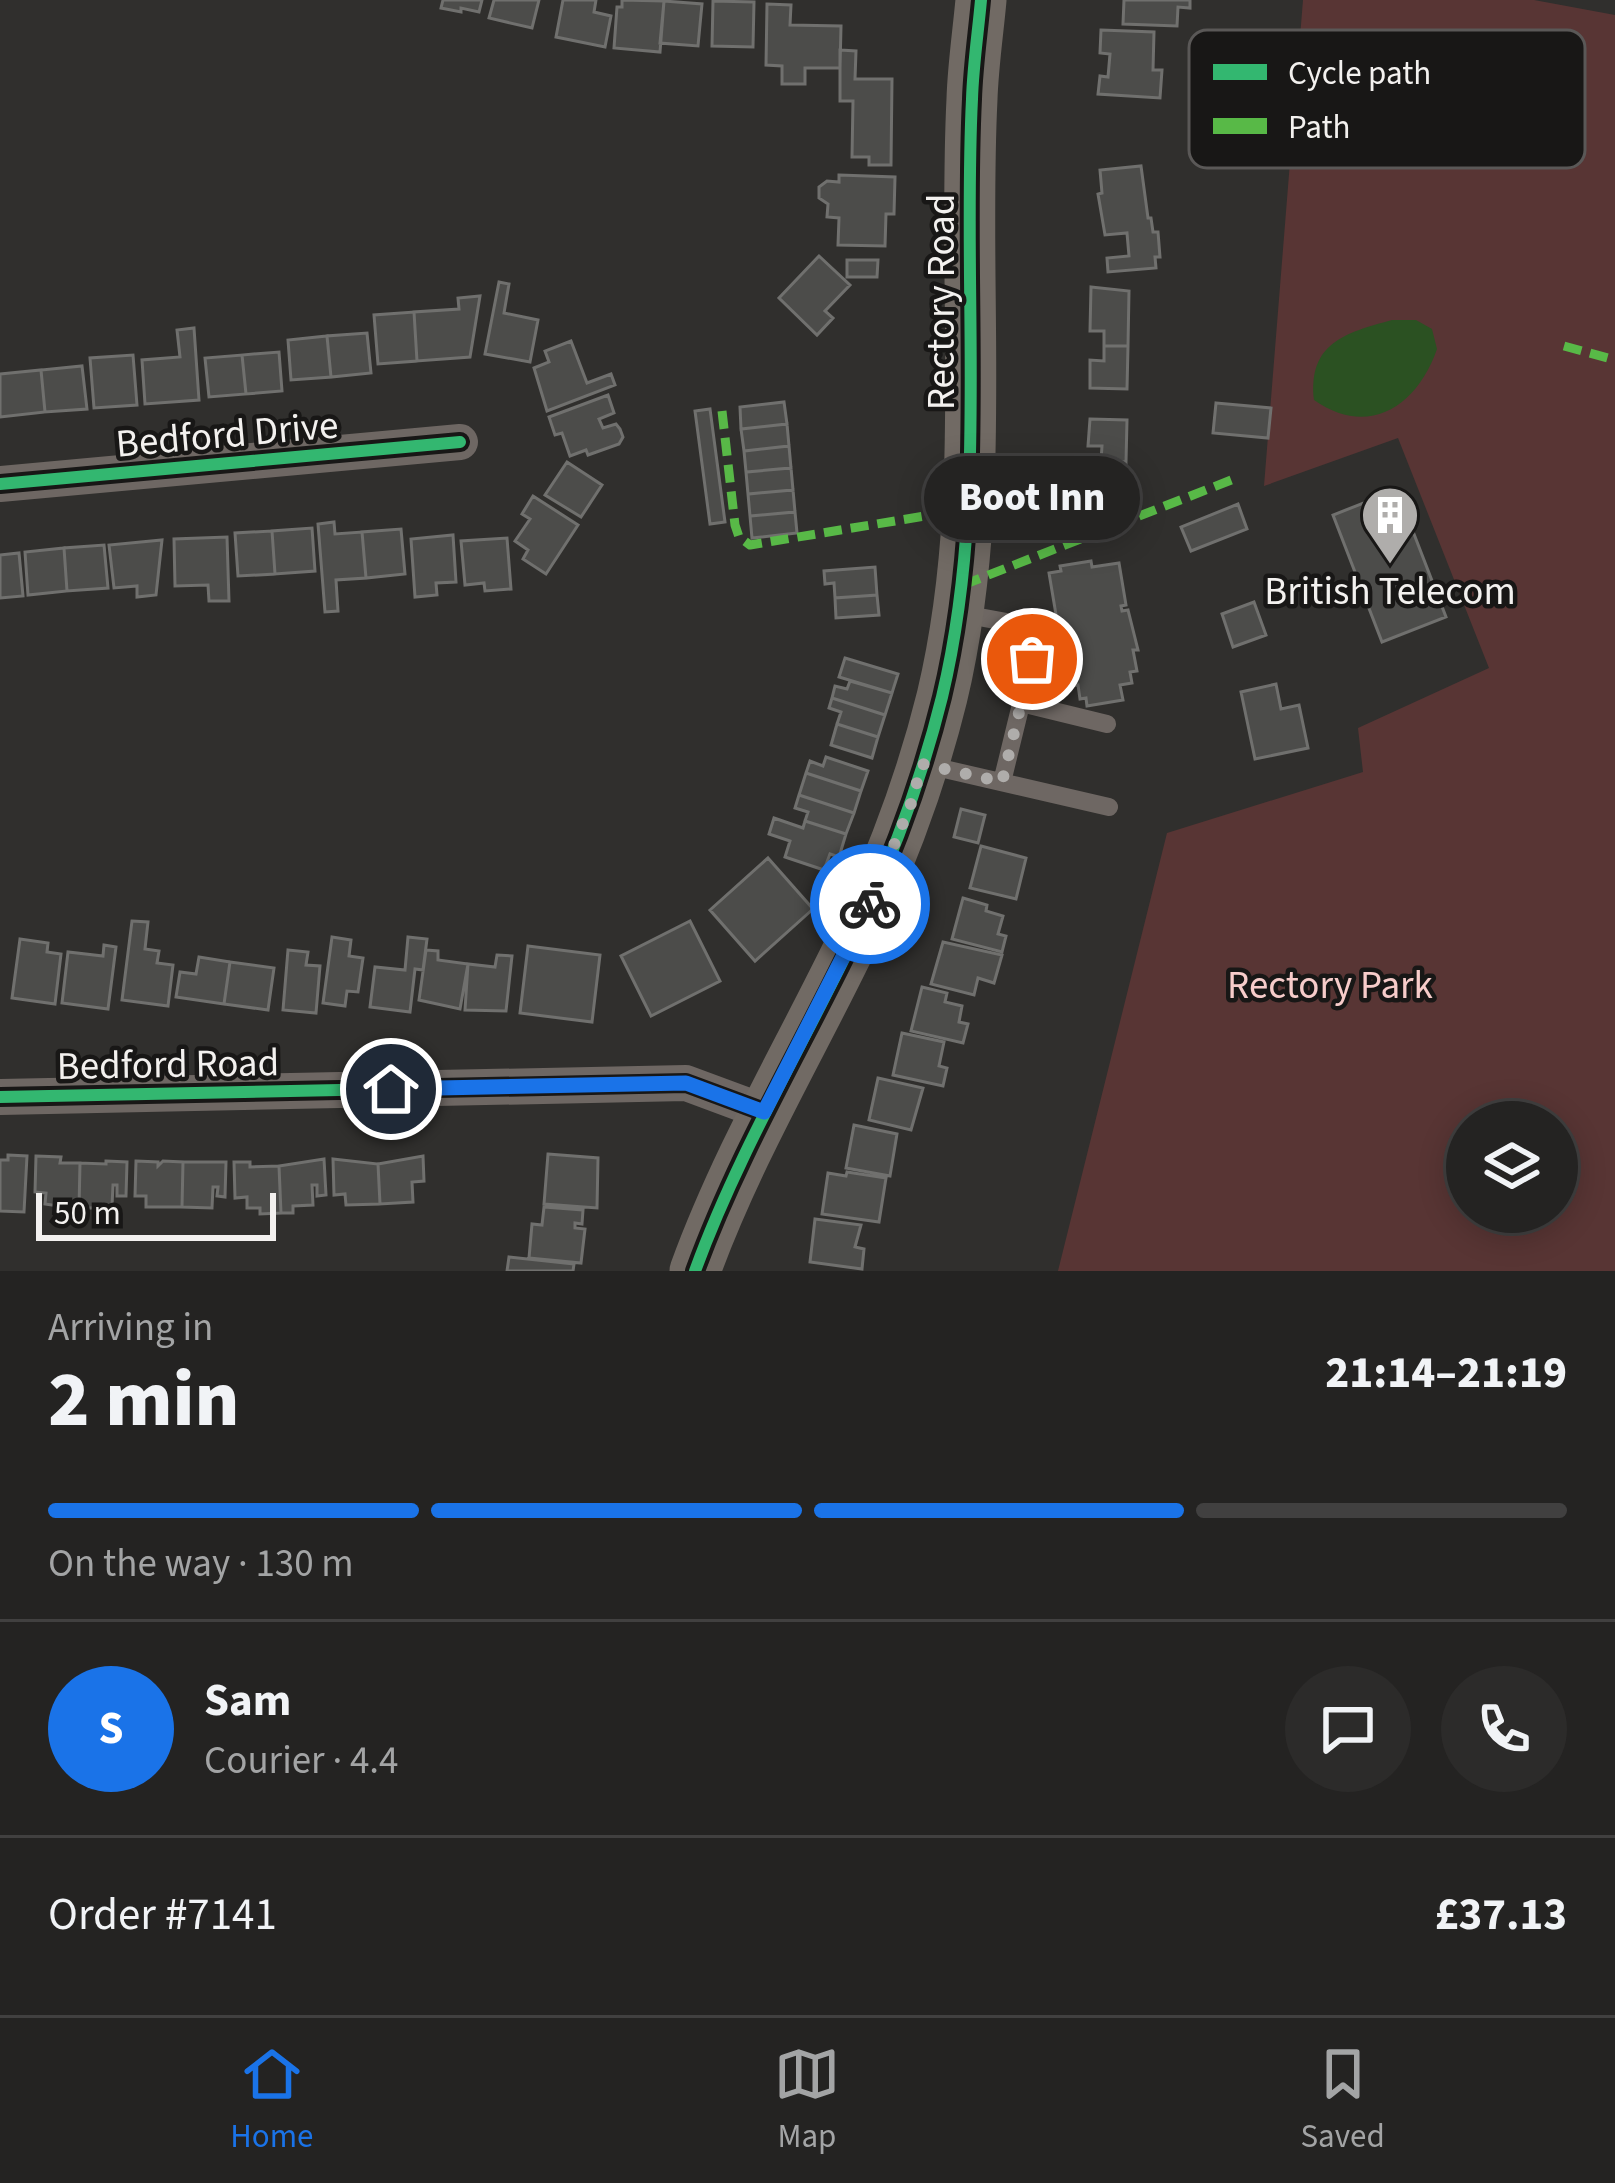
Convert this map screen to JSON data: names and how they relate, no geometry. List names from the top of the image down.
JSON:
{
  "streets": {
    "street": ["Rectory Road", "Bedford Drive", "Bedford Road"]
  },
  "crossings": [
    ["Rectory Road", "Bedford Road"]
  ],
  "parks": ["Rectory Park"],
  "places": {
    "building": ["British Telecom"],
    "other": ["Boot Inn"]
  },
  "legend": ["Cycle path", "Path"],
  "scale_bar": "50 m",
  "page": {
    "bubble": "Boot Inn",
    "scale": "50 m",
    "heading": ["2 min", "Arriving in", "21:14–21:19"],
    "panel": [
      "Sam",
      "Courier · 4.4",
      "Order #7141",
      "£37.13"
    ],
    "bar": "On the way · 130 m",
    "round": "S",
    "tabs": ["Home", "Map", "Saved"]
  }
}
